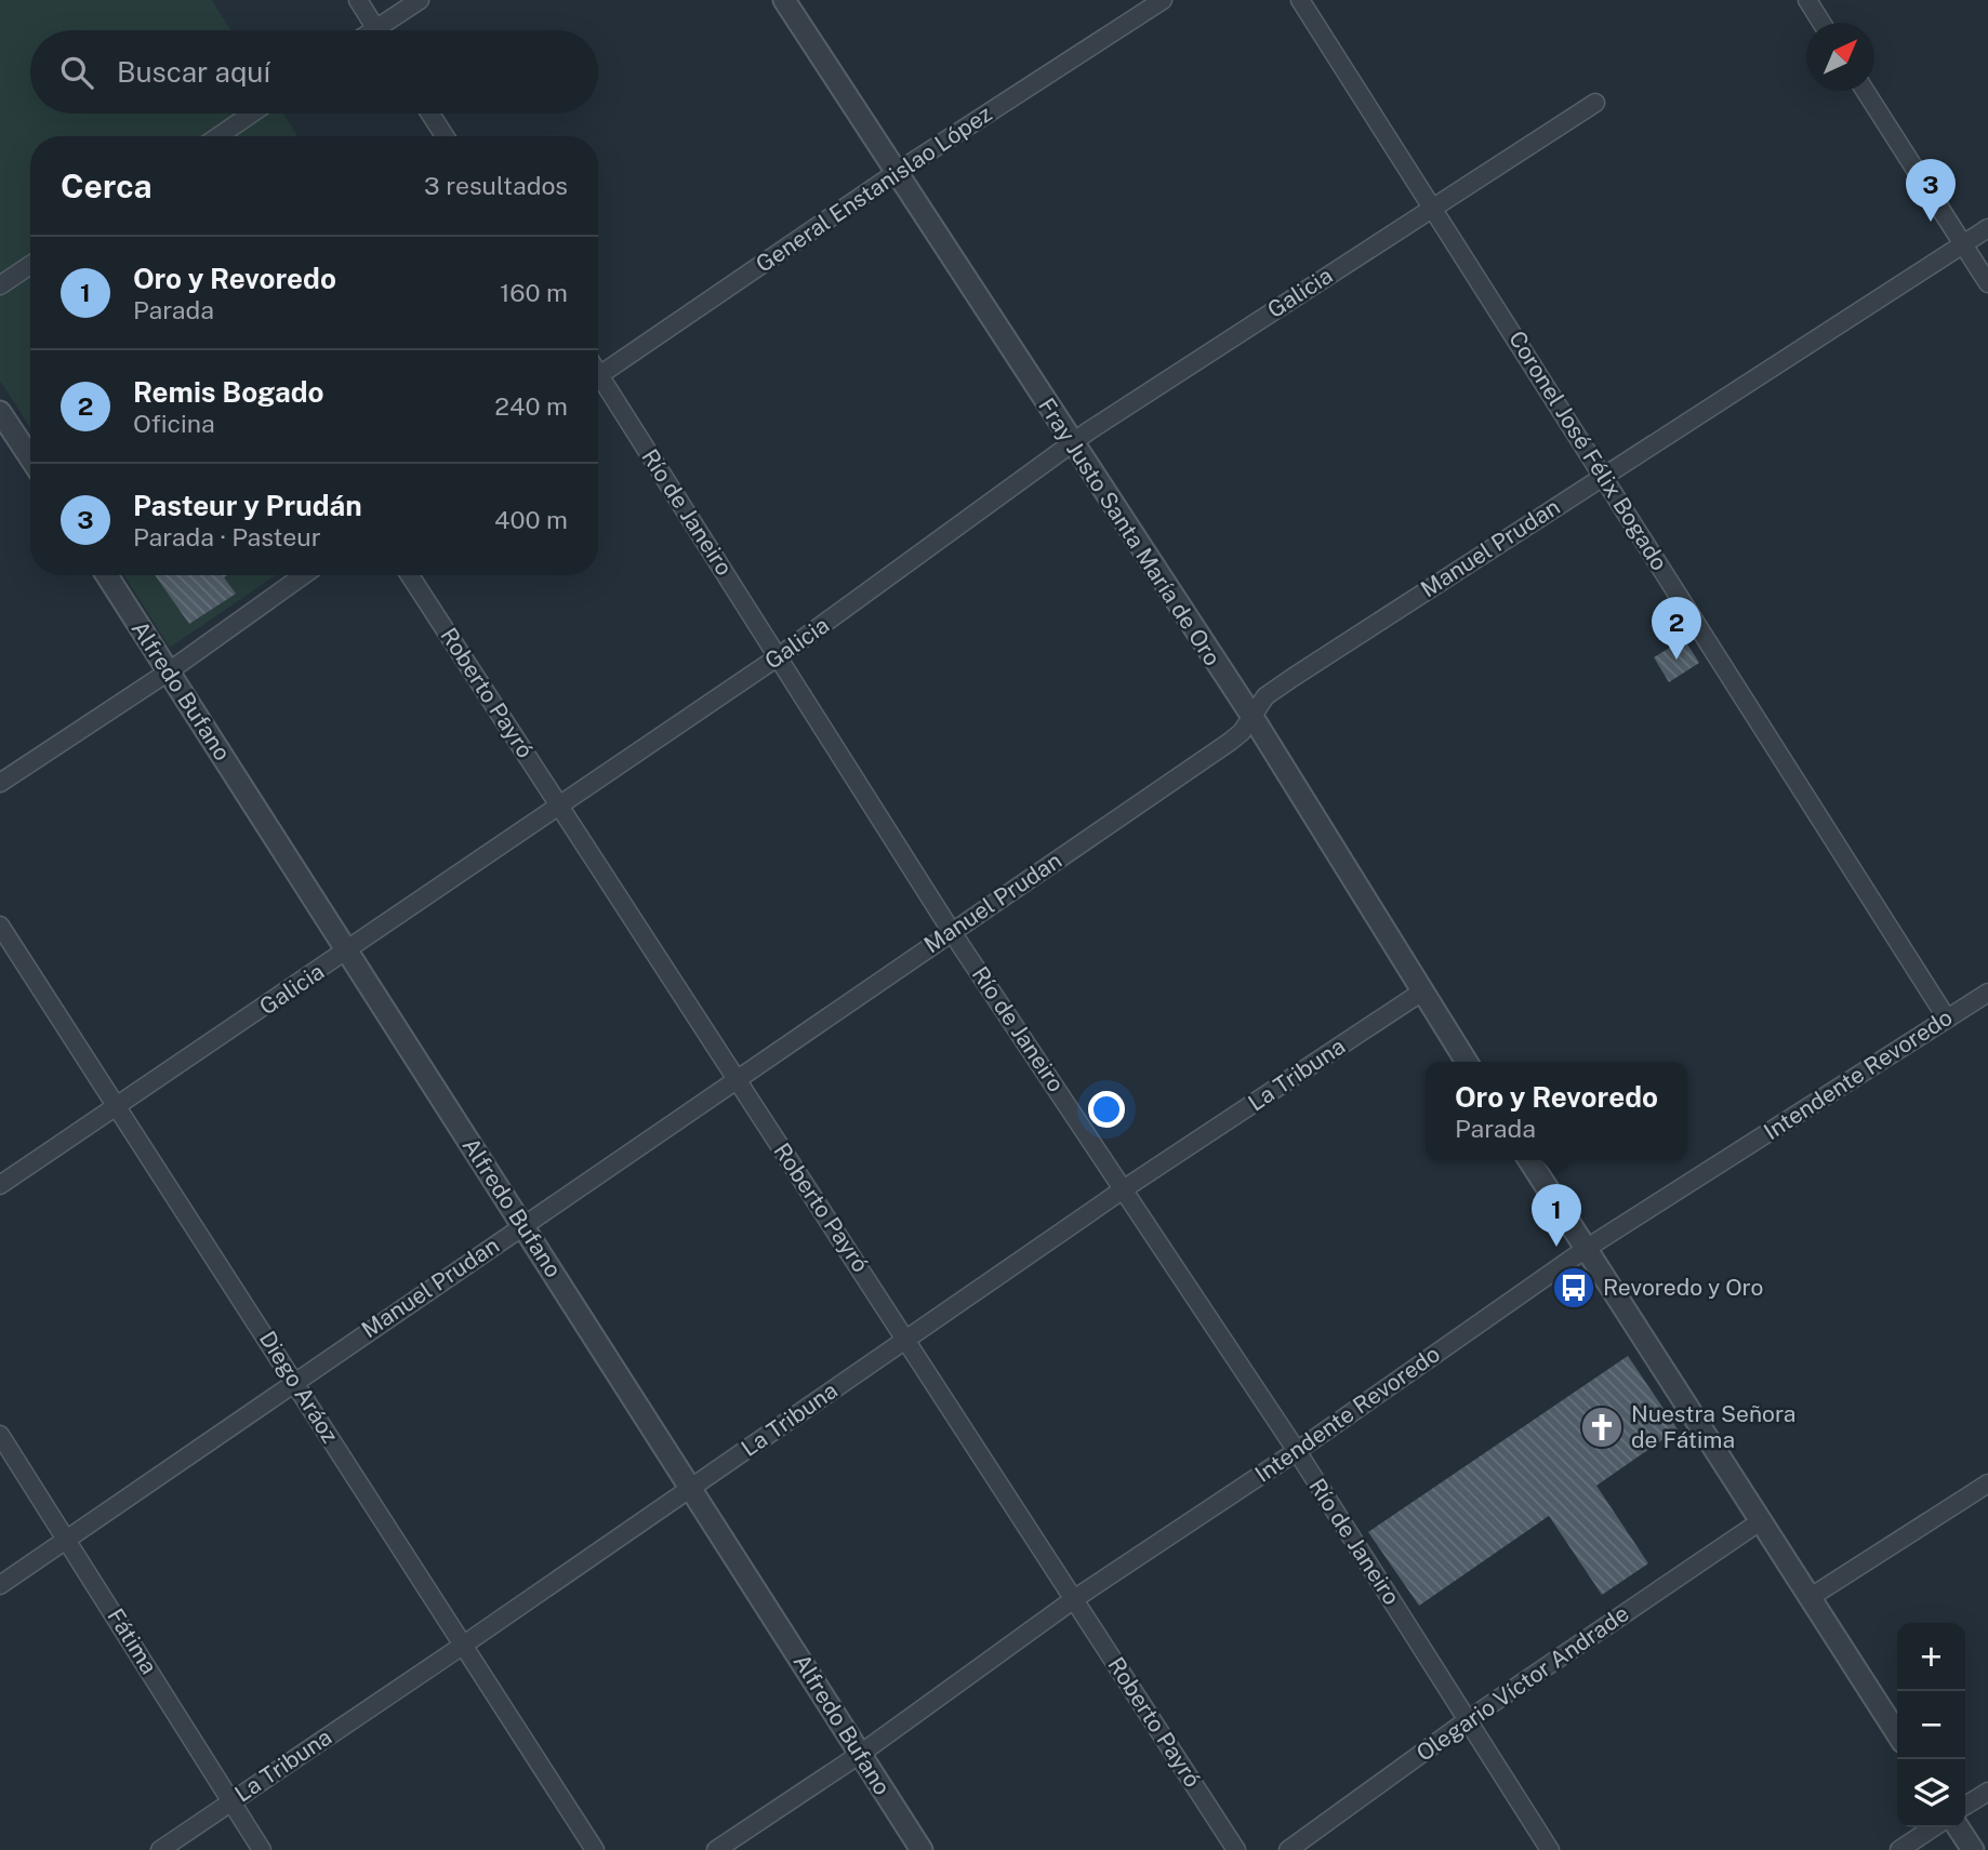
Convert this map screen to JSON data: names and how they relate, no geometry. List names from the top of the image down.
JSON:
{
  "streets": {
    "street": [
      "General Enstanislao López",
      "Galicia",
      "Coronel José Félix Bogado",
      "Río de Janeiro",
      "Fray Justo Santa María de Oro",
      "Manuel Prudan",
      "Alfredo Bufano",
      "Roberto Payró",
      "La Tribuna",
      "Intendente Revoredo",
      "Diego Aráoz",
      "Fátima",
      "Olegario Víctor Andrade"
    ]
  },
  "crossings": [
    ["General Enstanislao López", "Fray Justo Santa María de Oro"],
    ["Galicia", "Coronel José Félix Bogado"],
    ["Galicia", "Río de Janeiro"],
    ["Galicia", "Fray Justo Santa María de Oro"],
    ["Galicia", "Alfredo Bufano"],
    ["Galicia", "Roberto Payró"],
    ["Galicia", "Diego Aráoz"],
    ["Coronel José Félix Bogado", "Manuel Prudan"],
    ["Coronel José Félix Bogado", "Intendente Revoredo"],
    ["Río de Janeiro", "Manuel Prudan"],
    ["Río de Janeiro", "La Tribuna"],
    ["Río de Janeiro", "Intendente Revoredo"],
    ["Río de Janeiro", "Olegario Víctor Andrade"],
    ["Fray Justo Santa María de Oro", "Manuel Prudan"],
    ["Fray Justo Santa María de Oro", "La Tribuna"],
    ["Manuel Prudan", "Alfredo Bufano"],
    ["Manuel Prudan", "Roberto Payró"],
    ["Manuel Prudan", "Diego Aráoz"],
    ["Manuel Prudan", "Fátima"],
    ["Alfredo Bufano", "La Tribuna"],
    ["Alfredo Bufano", "Intendente Revoredo"],
    ["Roberto Payró", "La Tribuna"],
    ["Roberto Payró", "Intendente Revoredo"],
    ["La Tribuna", "Diego Aráoz"],
    ["La Tribuna", "Fátima"]
  ],
  "places": {
    "bus stop": ["Revoredo y Oro"],
    "church": ["Nuestra Señora de Fátima"]
  },
  "north": "top right",
  "page": {
    "search": "Buscar aquí",
    "heading": ["Cerca", "3 resultados"],
    "pins": ["3", "2", "1"],
    "list": [
      {
        "mark": "1",
        "name": "Oro y Revoredo",
        "note": "Parada",
        "value": "160 m"
      },
      {
        "mark": "2",
        "name": "Remis Bogado",
        "note": "Oficina",
        "value": "240 m"
      },
      {
        "mark": "3",
        "name": "Pasteur y Prudán",
        "note": "Parada · Pasteur",
        "value": "400 m"
      }
    ],
    "popup": ["Oro y Revoredo", "Parada"],
    "map_buttons": ["+", "−"]
  }
}
